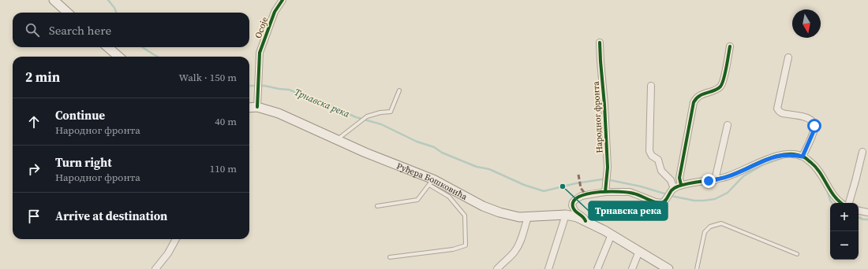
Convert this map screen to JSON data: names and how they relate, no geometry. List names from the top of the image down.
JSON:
{
  "streets": {
    "main road": ["Руђера Бошковића"],
    "street": ["Осоје", "Народног фронта"]
  },
  "crossings": [
    ["Осоје", "Руђера Бошковића"],
    ["Народног фронта", "Руђера Бошковића"]
  ],
  "water": ["Трнавска река"],
  "places": ["Трнавска река"],
  "north": "bottom",
  "page": {
    "search": "Search here",
    "heading": ["2 min", "Walk · 150 m"],
    "list": [
      ["Continue", "Народног фронта", "40 m"],
      ["Turn right", "Народног фронта", "110 m"],
      "Arrive at destination"
    ],
    "map_buttons": ["+", "−"]
  }
}
